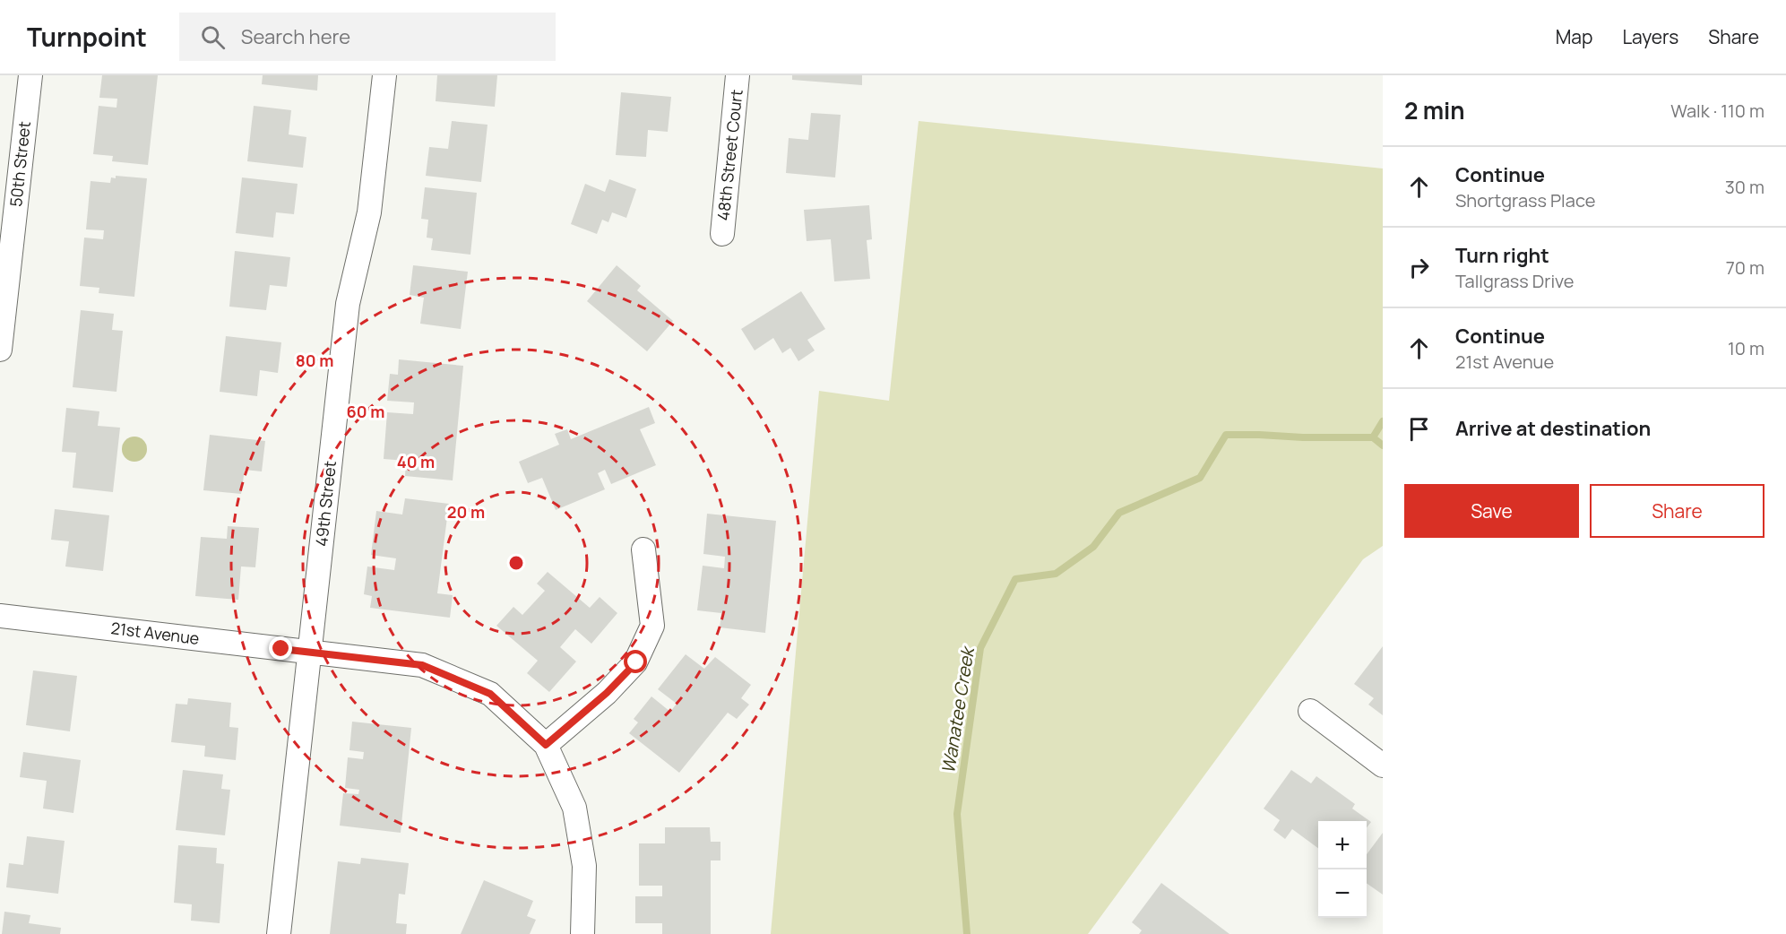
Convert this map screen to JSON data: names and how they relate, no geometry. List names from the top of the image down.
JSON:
{
  "streets": {
    "street": [
      "48th Street Court",
      "50th Street",
      "49th Street",
      "21st Avenue"
    ]
  },
  "crossings": [
    ["49th Street", "21st Avenue"]
  ],
  "water": ["Wanatee Creek"],
  "page": {
    "header": "Turnpoint",
    "search": "Search here",
    "nav": ["Map", "Layers", "Share"],
    "heading": ["2 min", "Walk · 110 m"],
    "list": [
      ["Continue", "Shortgrass Place", "30 m"],
      ["Turn right", "Tallgrass Drive", "70 m"],
      ["Continue", "21st Avenue", "10 m"],
      "Arrive at destination"
    ],
    "buttons": ["Save", "Share"],
    "map_buttons": ["+", "−"]
  },
  "rings": [
    "80 m",
    "60 m",
    "40 m",
    "20 m"
  ]
}
